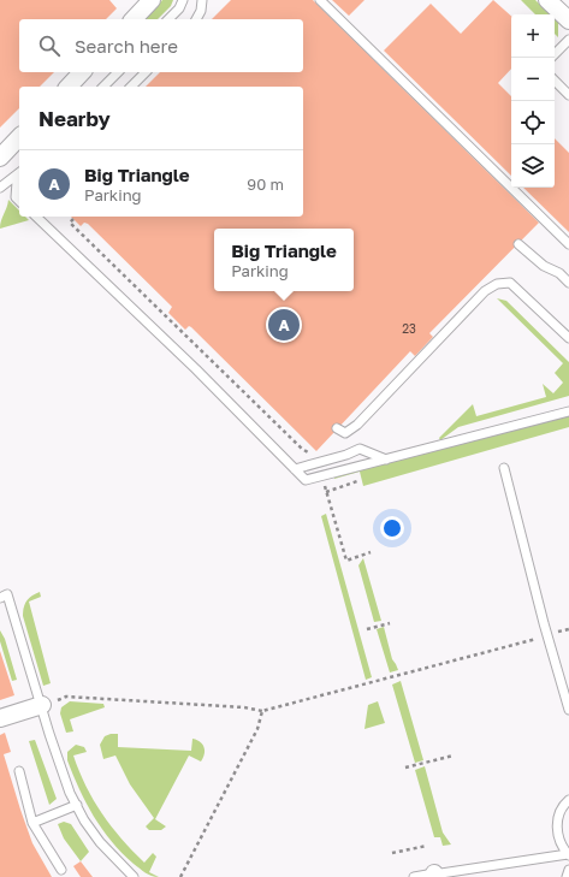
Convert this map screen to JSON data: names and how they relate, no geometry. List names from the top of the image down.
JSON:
{
  "house_numbers": ["23"],
  "page": {
    "map_buttons": ["+", "−"],
    "search": "Search here",
    "heading": "Nearby",
    "list": [
      {
        "mark": "A",
        "name": "Big Triangle",
        "note": "Parking",
        "value": "90 m"
      }
    ],
    "popup": ["Big Triangle", "Parking"],
    "pins": "A"
  }
}
